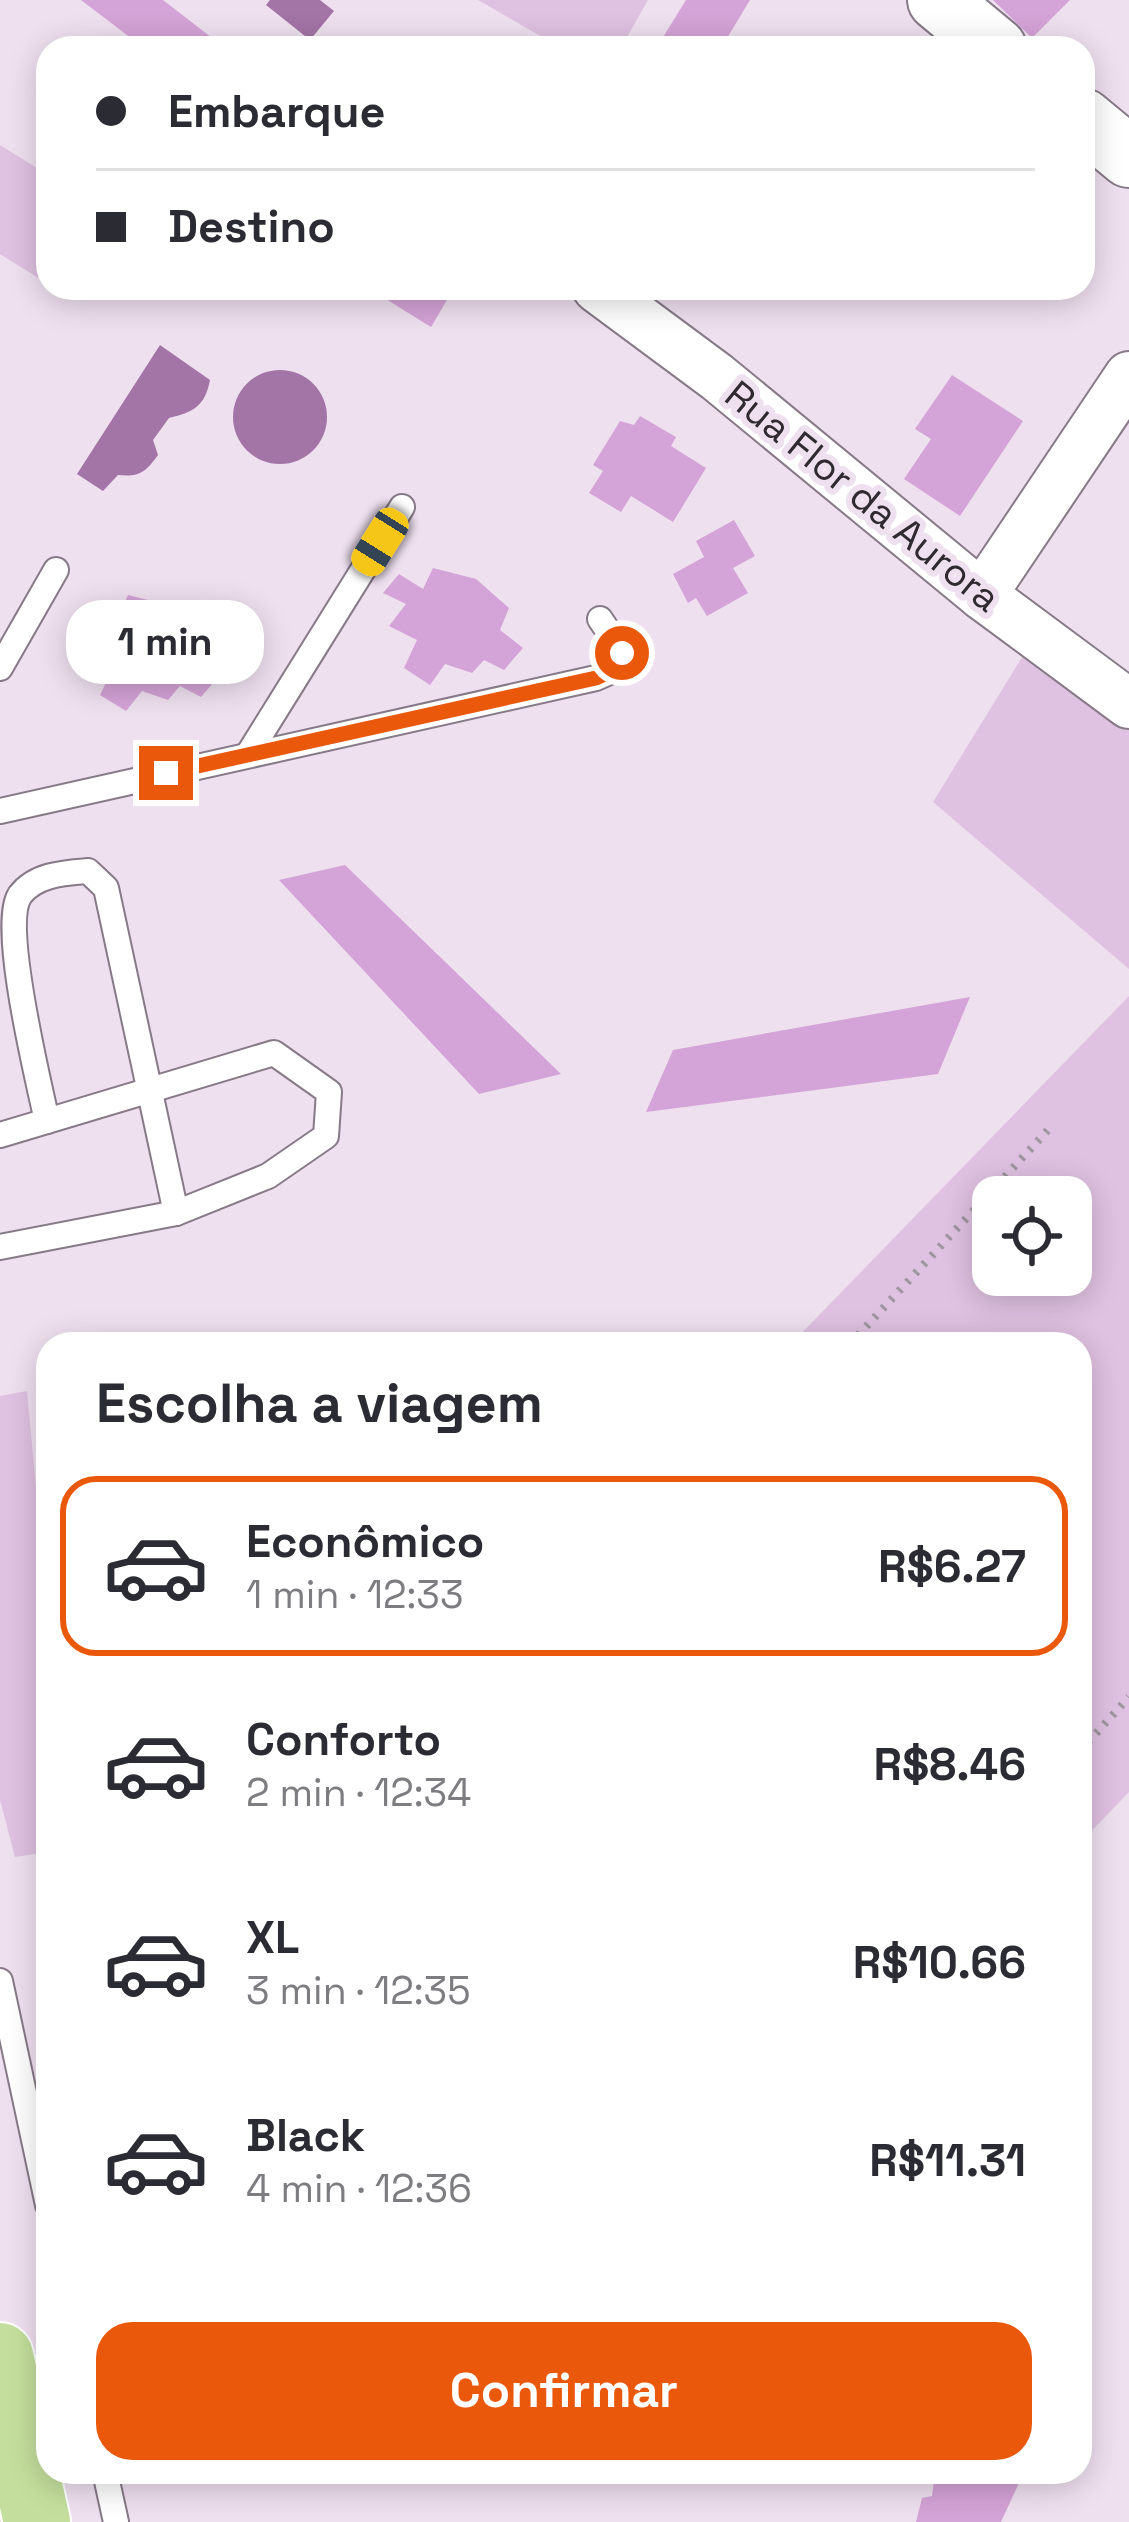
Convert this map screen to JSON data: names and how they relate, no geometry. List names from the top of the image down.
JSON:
{
  "streets": {
    "street": ["Rua Flor da Aurora"]
  },
  "page": {
    "banner": ["Embarque", "Destino"],
    "bubble": "1 min",
    "heading": "Escolha a viagem",
    "list": [
      {
        "name": "Econômico",
        "note": "1 min · 12:33",
        "value": "R$6.27"
      },
      {
        "name": "Conforto",
        "note": "2 min · 12:34",
        "value": "R$8.46"
      },
      {
        "name": "XL",
        "note": "3 min · 12:35",
        "value": "R$10.66"
      },
      {
        "name": "Black",
        "note": "4 min · 12:36",
        "value": "R$11.31"
      }
    ],
    "buttons": "Confirmar"
  }
}
